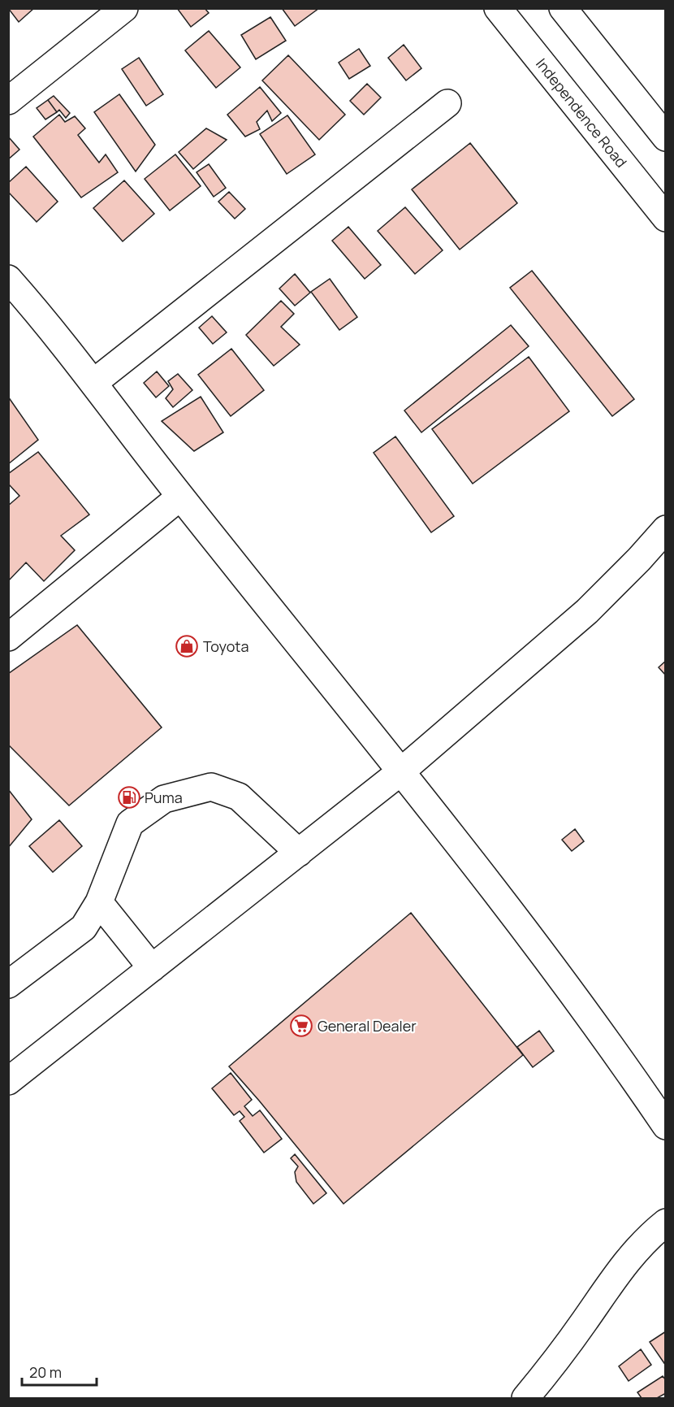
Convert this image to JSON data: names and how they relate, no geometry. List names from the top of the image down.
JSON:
{
  "streets": {
    "street": ["Independence Road"]
  },
  "places": {
    "shop": ["Toyota"],
    "fuel station": ["Puma"],
    "supermarket": ["General Dealer"]
  },
  "scale_bar": "20 m"
}
